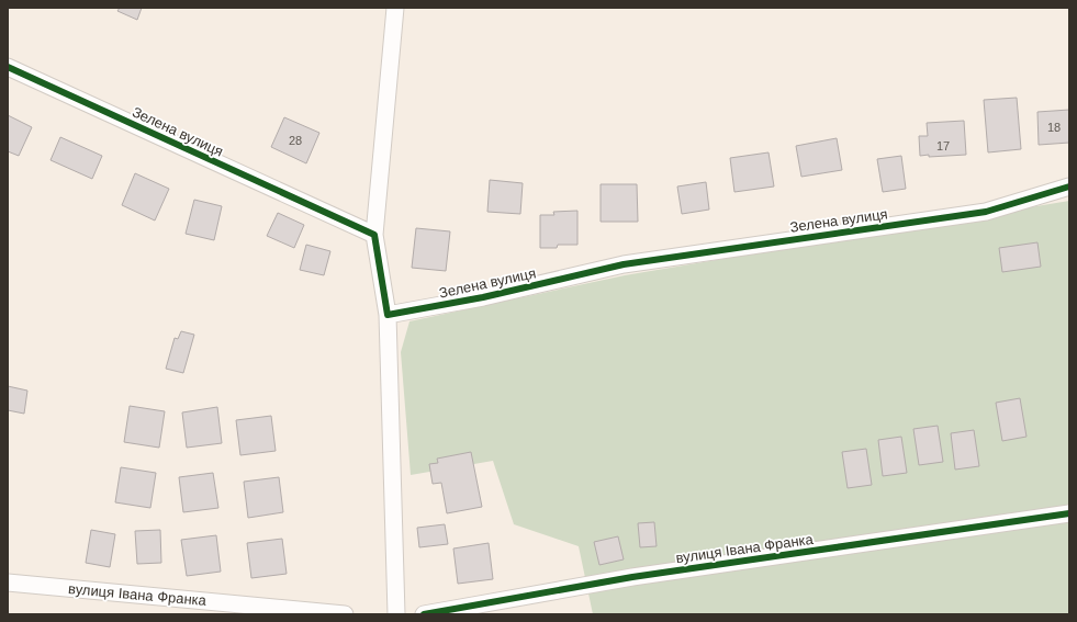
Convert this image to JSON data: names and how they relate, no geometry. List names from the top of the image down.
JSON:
{
  "streets": {
    "street": ["Зелена вулиця", "вулиця Івана Франка"]
  },
  "house_numbers": ["18", "28", "17"]
}
